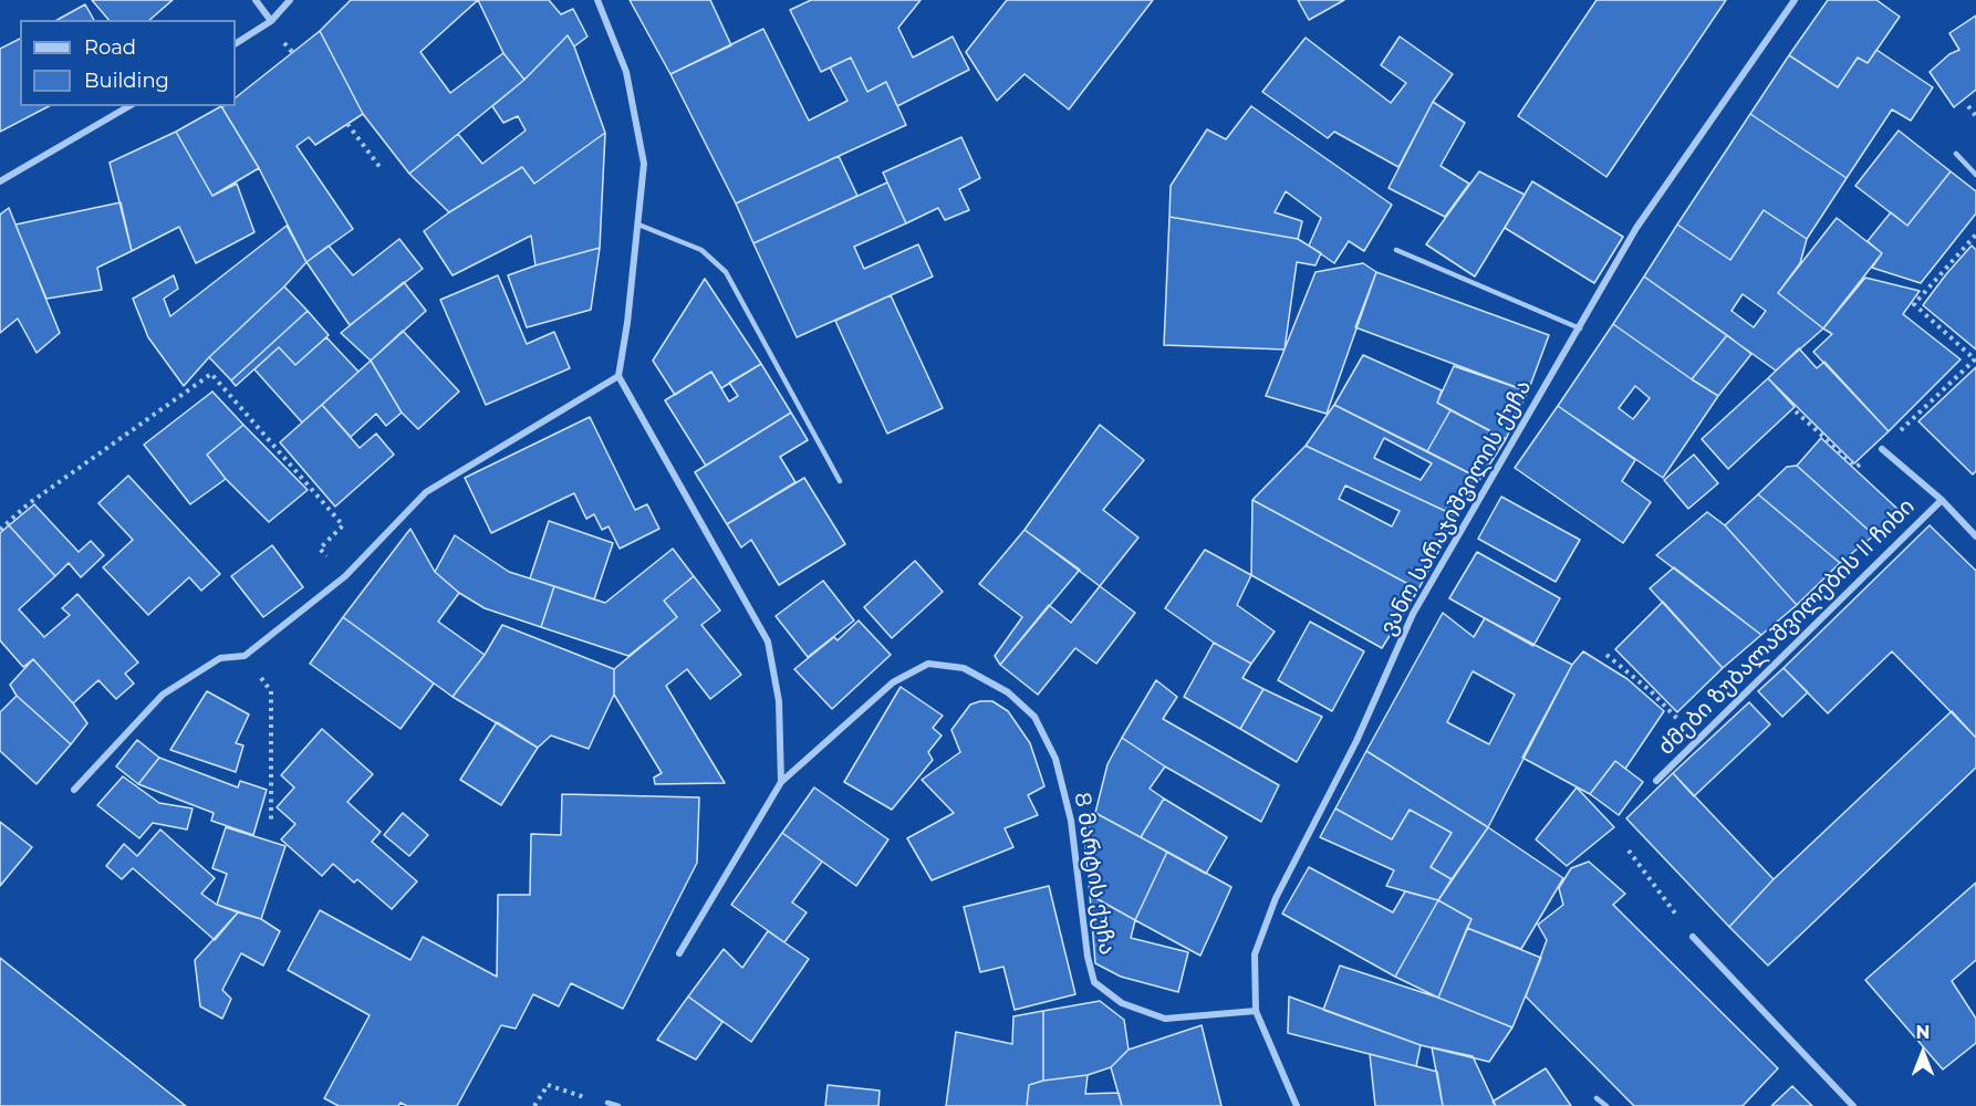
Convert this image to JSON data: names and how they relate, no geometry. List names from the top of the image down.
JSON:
{
  "streets": {
    "street": ["ვანო სარაჯიშვილის ქუჩა", "ძმები ზუბალაშვილების II ჩიხი", "8 მარტის ქუჩა"]
  },
  "crossings": [
    ["ვანო სარაჯიშვილის ქუჩა", "8 მარტის ქუჩა"]
  ],
  "legend": ["Road", "Building"],
  "north": "top"
}
